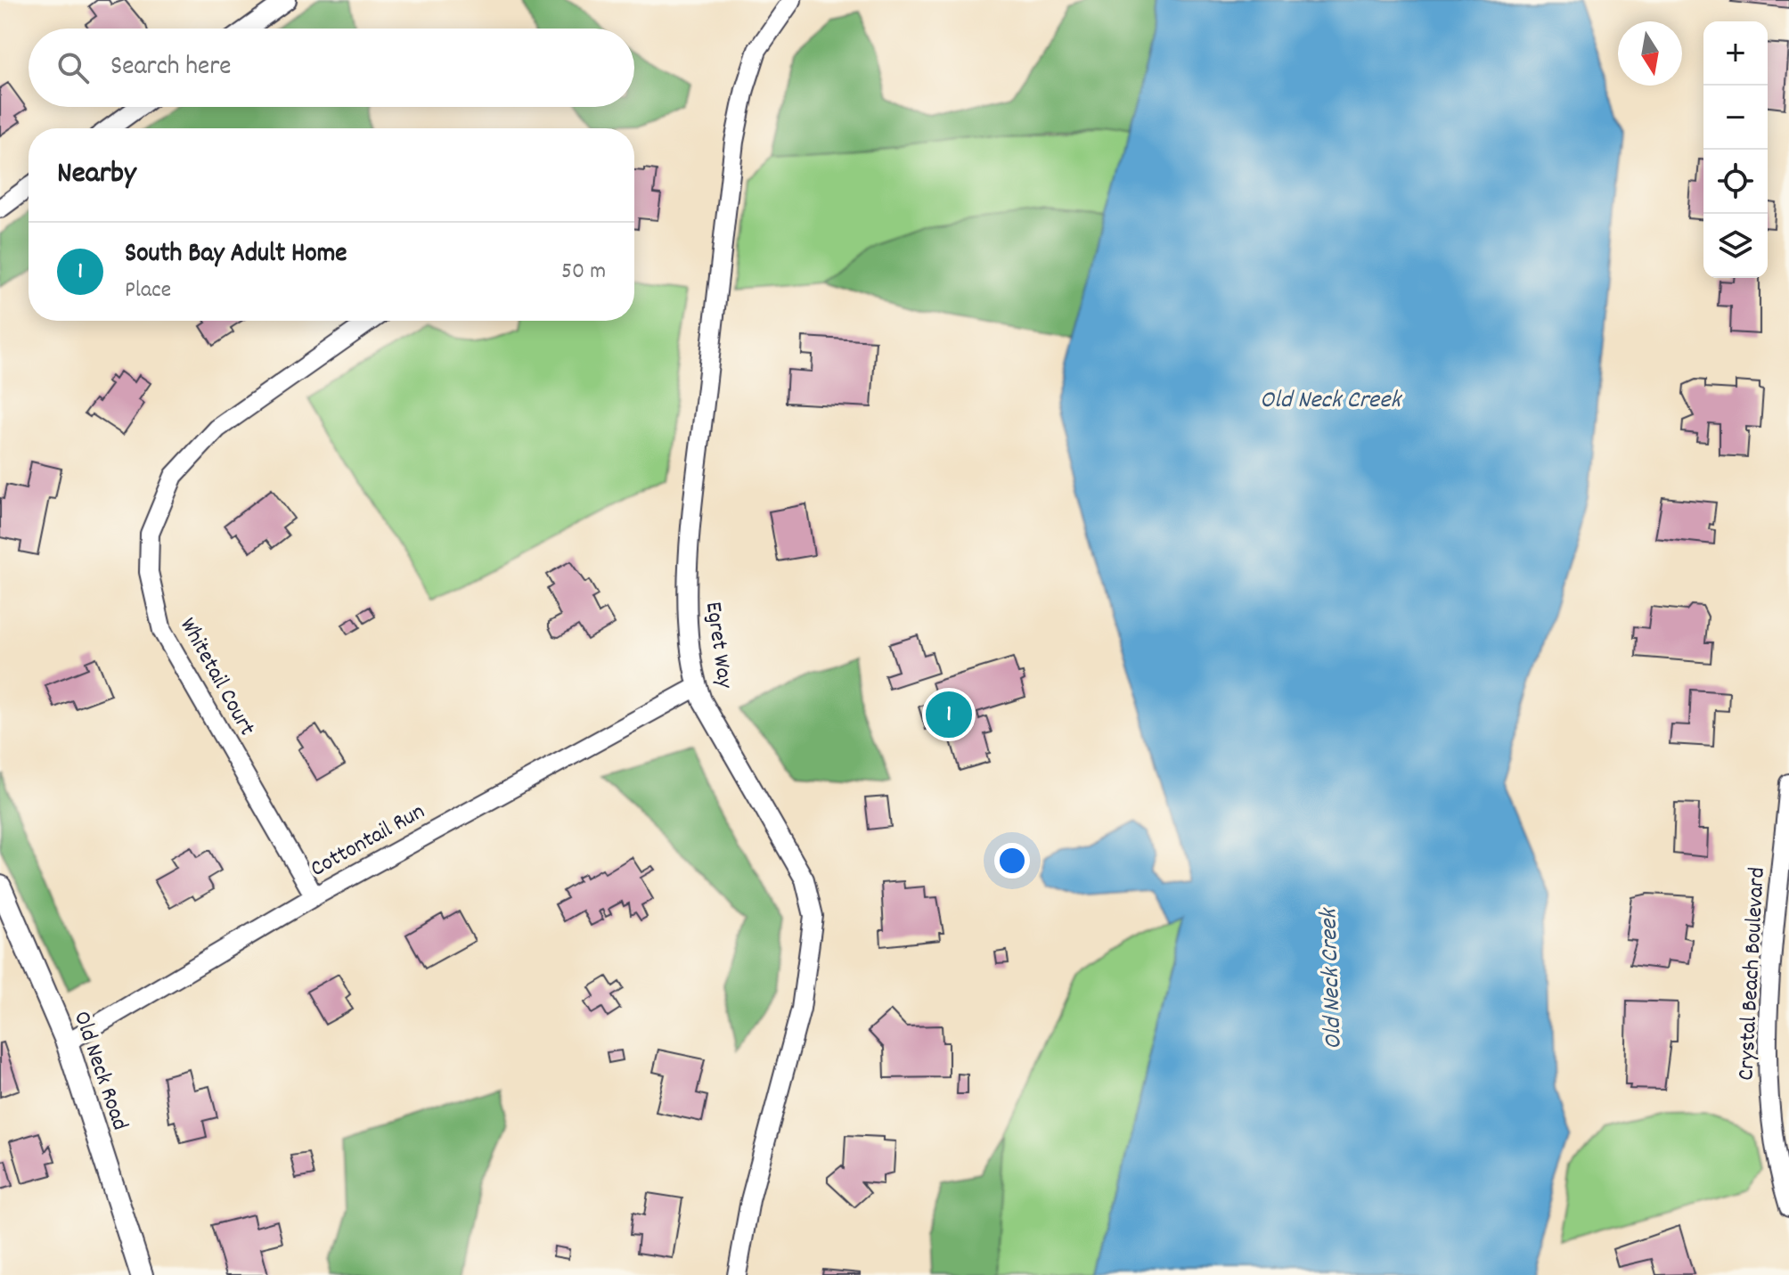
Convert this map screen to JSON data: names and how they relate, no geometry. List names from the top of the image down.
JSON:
{
  "streets": {
    "street": [
      "Egret Way",
      "Whitetail Court",
      "Cottontail Run",
      "Crystal Beach Boulevard",
      "Old Neck Road"
    ]
  },
  "crossings": [
    ["Egret Way", "Cottontail Run"],
    ["Whitetail Court", "Cottontail Run"],
    ["Cottontail Run", "Old Neck Road"]
  ],
  "water": ["Old Neck Creek"],
  "north": "bottom",
  "page": {
    "map_buttons": ["+", "−"],
    "search": "Search here",
    "heading": "Nearby",
    "list": [
      {
        "mark": "1",
        "name": "South Bay Adult Home",
        "note": "Place",
        "value": "50 m"
      }
    ],
    "pins": "1"
  }
}
